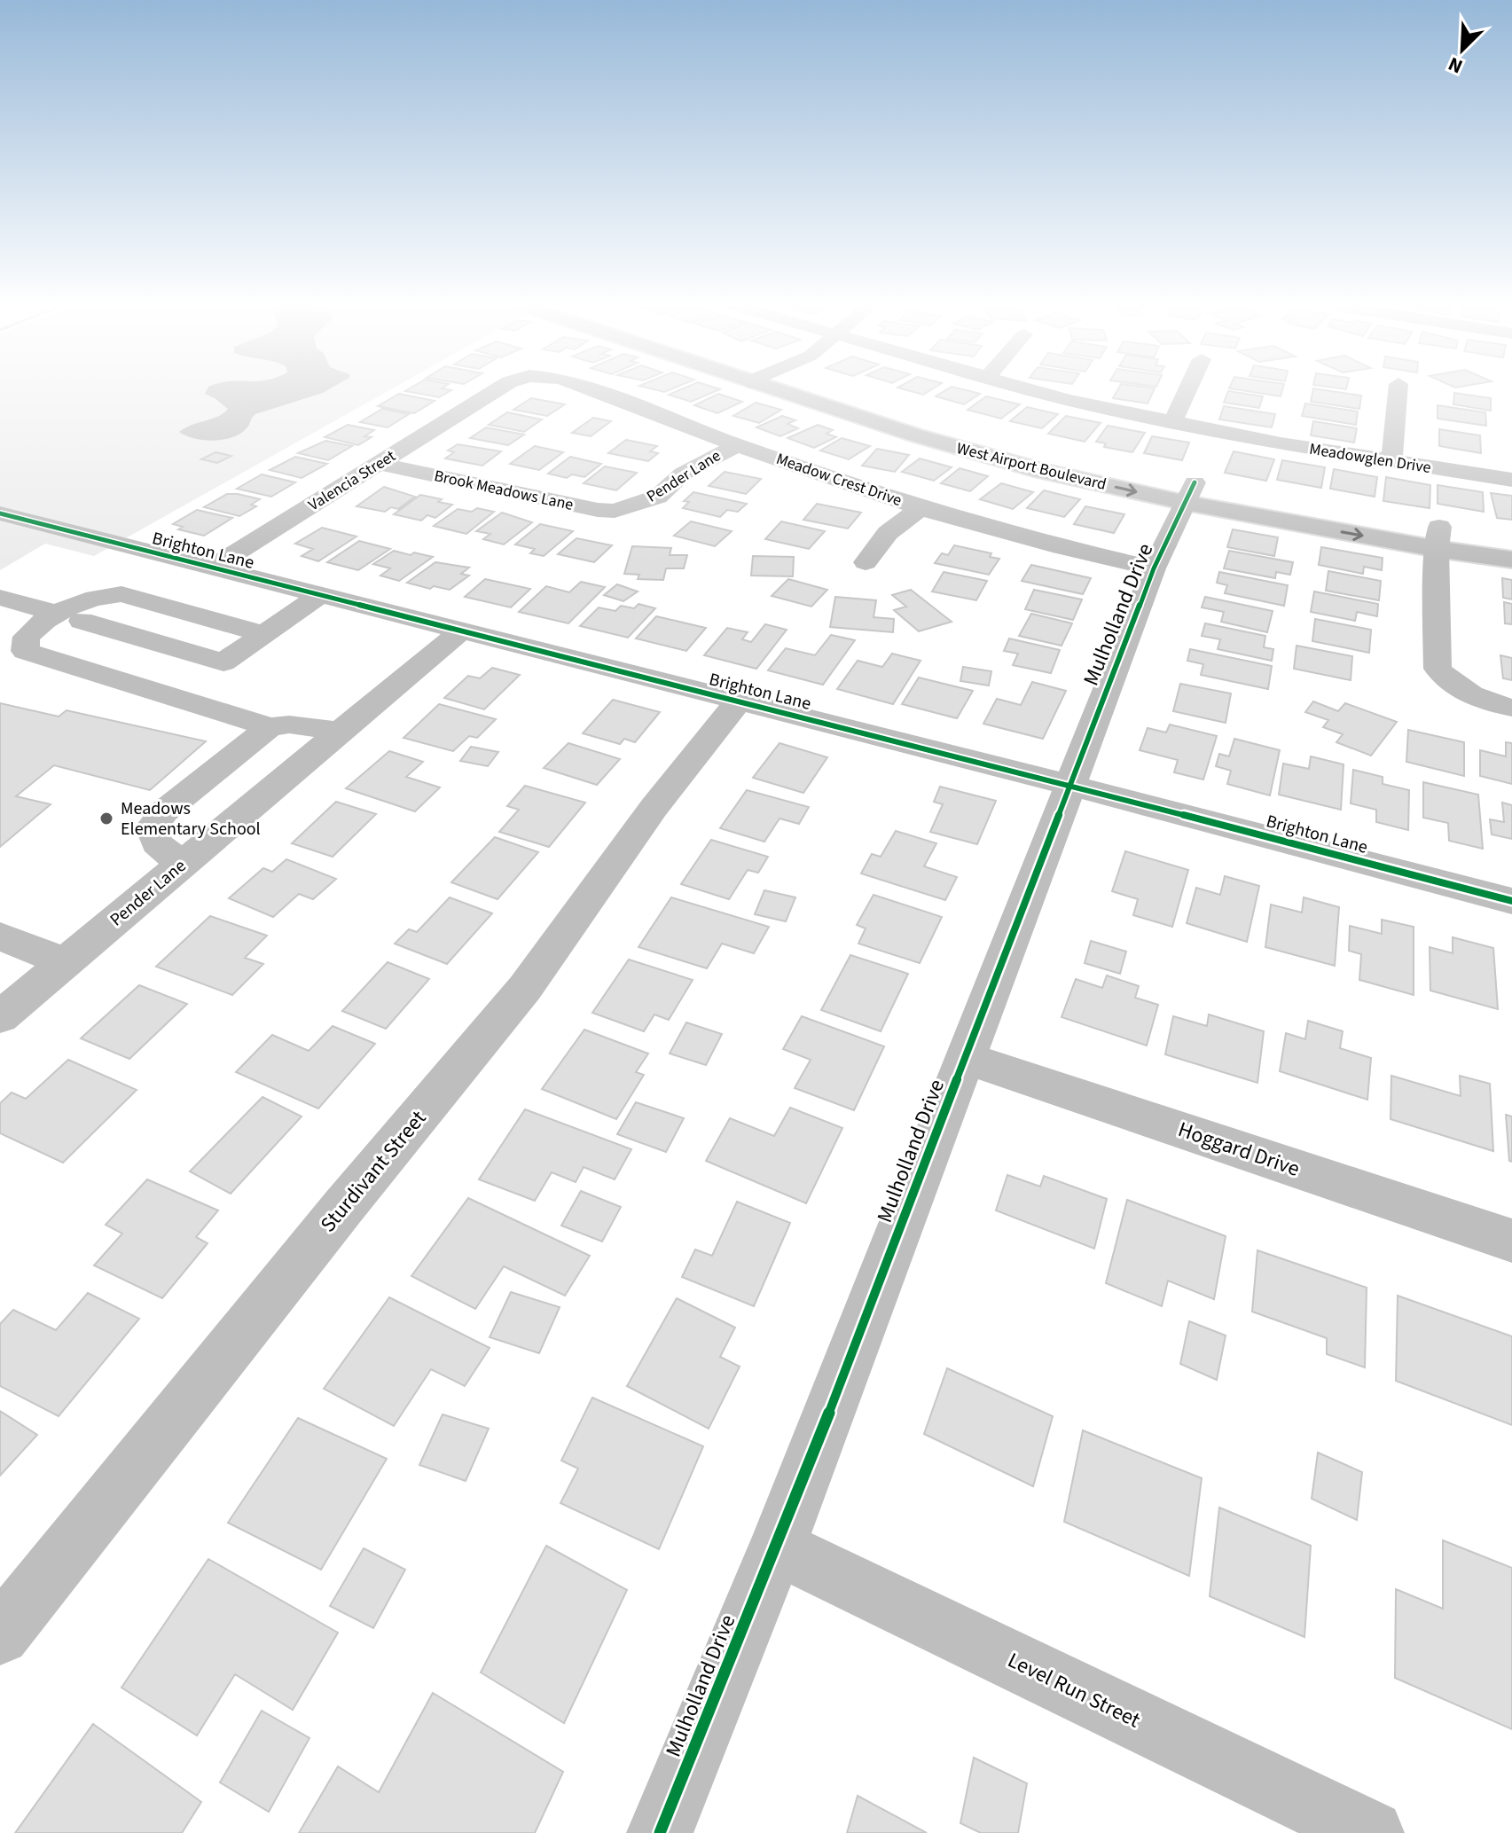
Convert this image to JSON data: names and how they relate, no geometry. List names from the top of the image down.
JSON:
{
  "streets": {
    "main road": ["West Airport Boulevard"],
    "street": [
      "Meadowglen Drive",
      "Pender Lane",
      "Meadow Crest Drive",
      "Valencia Street",
      "Brook Meadows Lane",
      "Brighton Lane",
      "Mulholland Drive",
      "Hoggard Drive",
      "Sturdivant Street",
      "Level Run Street"
    ]
  },
  "crossings": [
    ["West Airport Boulevard", "Mulholland Drive"],
    ["Pender Lane", "Meadow Crest Drive"],
    ["Pender Lane", "Brook Meadows Lane"],
    ["Pender Lane", "Brighton Lane"],
    ["Meadow Crest Drive", "Mulholland Drive"],
    ["Valencia Street", "Brook Meadows Lane"],
    ["Valencia Street", "Brighton Lane"],
    ["Brighton Lane", "Mulholland Drive"],
    ["Brighton Lane", "Sturdivant Street"],
    ["Mulholland Drive", "Hoggard Drive"],
    ["Mulholland Drive", "Level Run Street"]
  ],
  "places": ["Meadows Elementary School"],
  "north": "bottom left"
}
